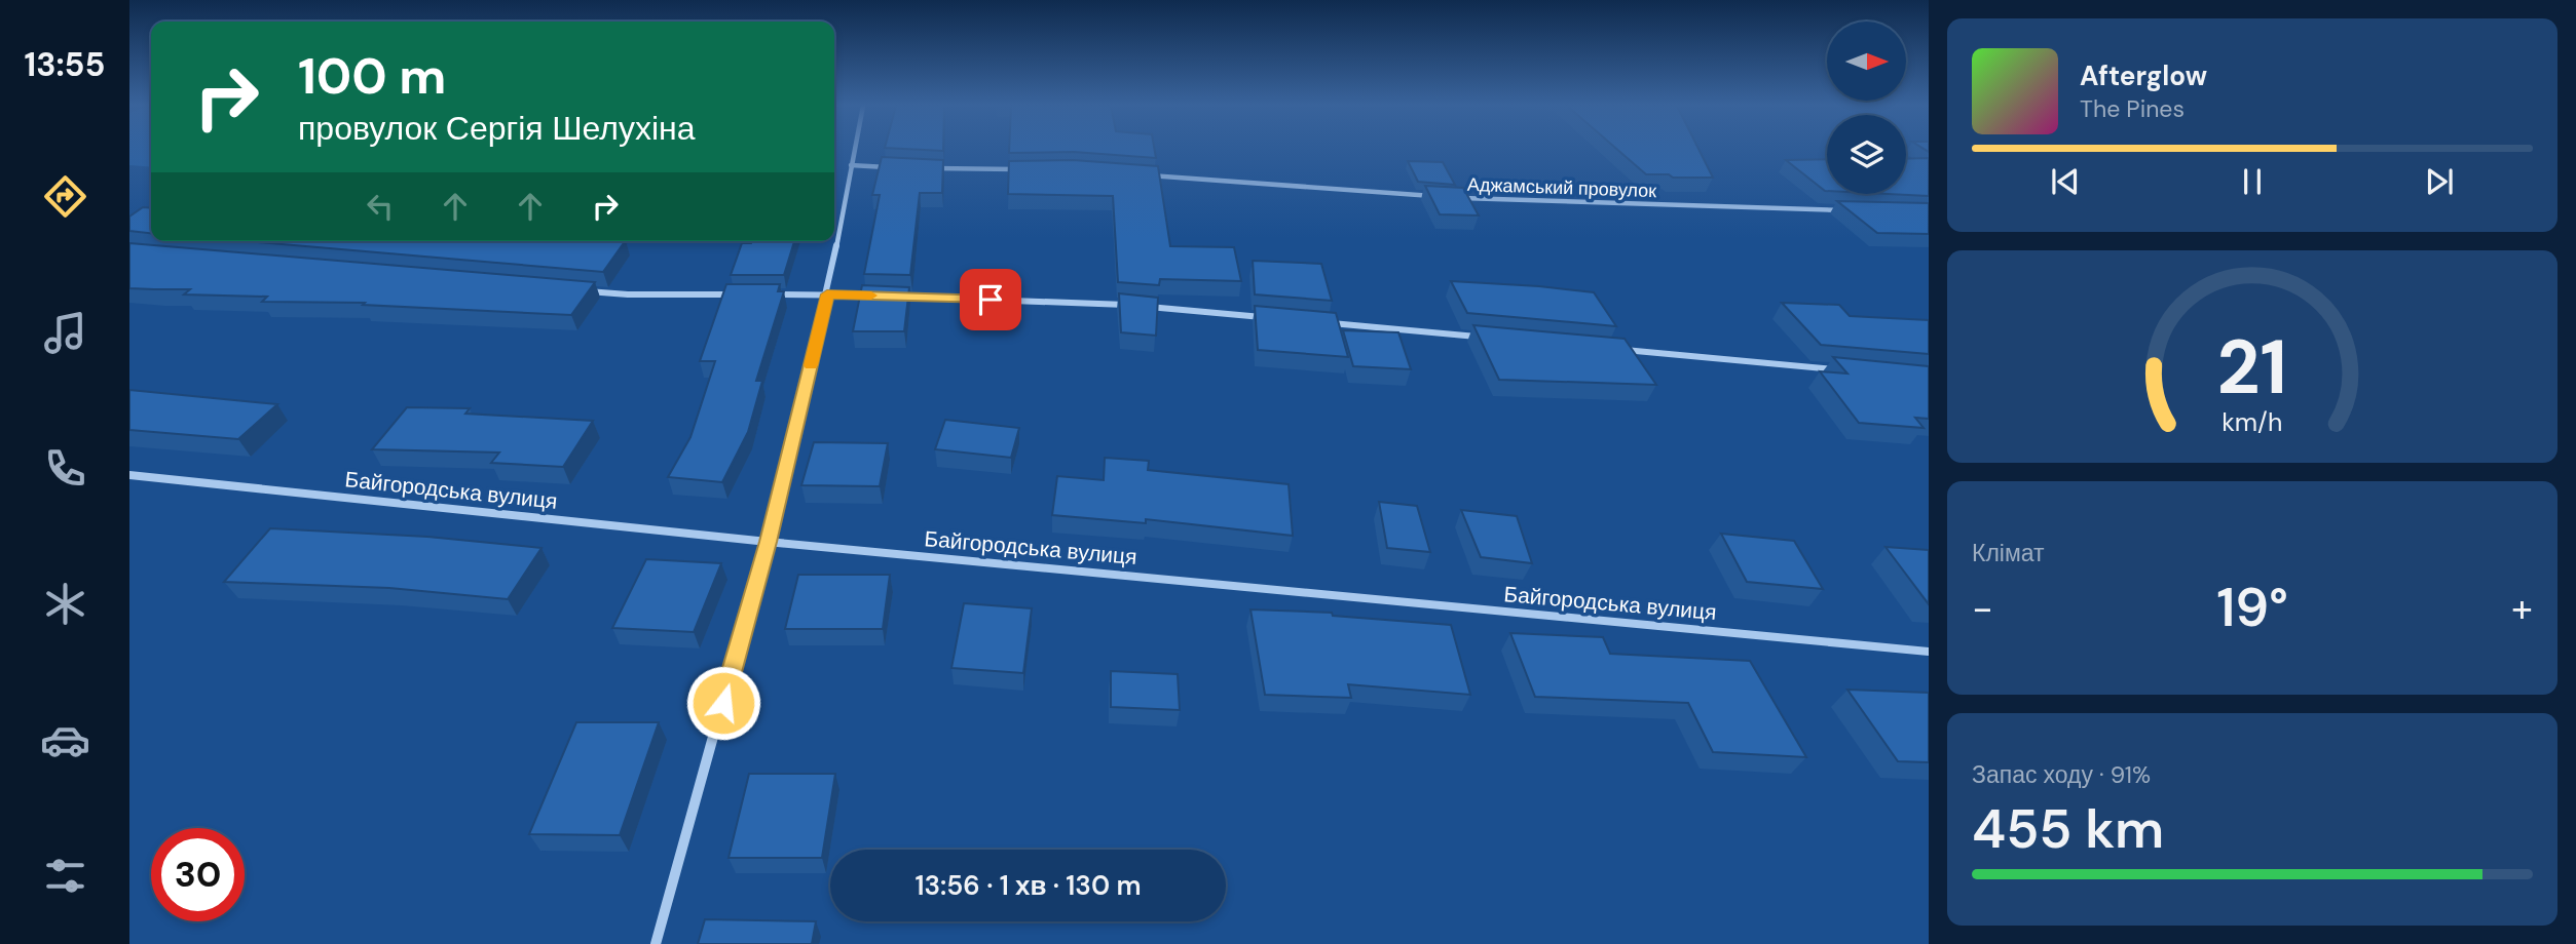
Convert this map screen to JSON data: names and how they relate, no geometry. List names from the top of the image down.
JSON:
{
  "streets": {
    "street": ["Аджамський провулок", "Байгородська вулиця"]
  },
  "north": "right",
  "page": {
    "tabs": "13:55",
    "turn": ["100 m", "провулок Сергія Шелухіна"],
    "song": ["Afterglow", "The Pines"],
    "tile": [
      "Клімат",
      ["Запас ходу · 91%", "455 km"]
    ],
    "heat": ["−", "19°", "+"],
    "limit": "30",
    "trip": "13:56 · 1 хв · 130 m",
    "gauge": ["21", "km/h"]
  }
}
